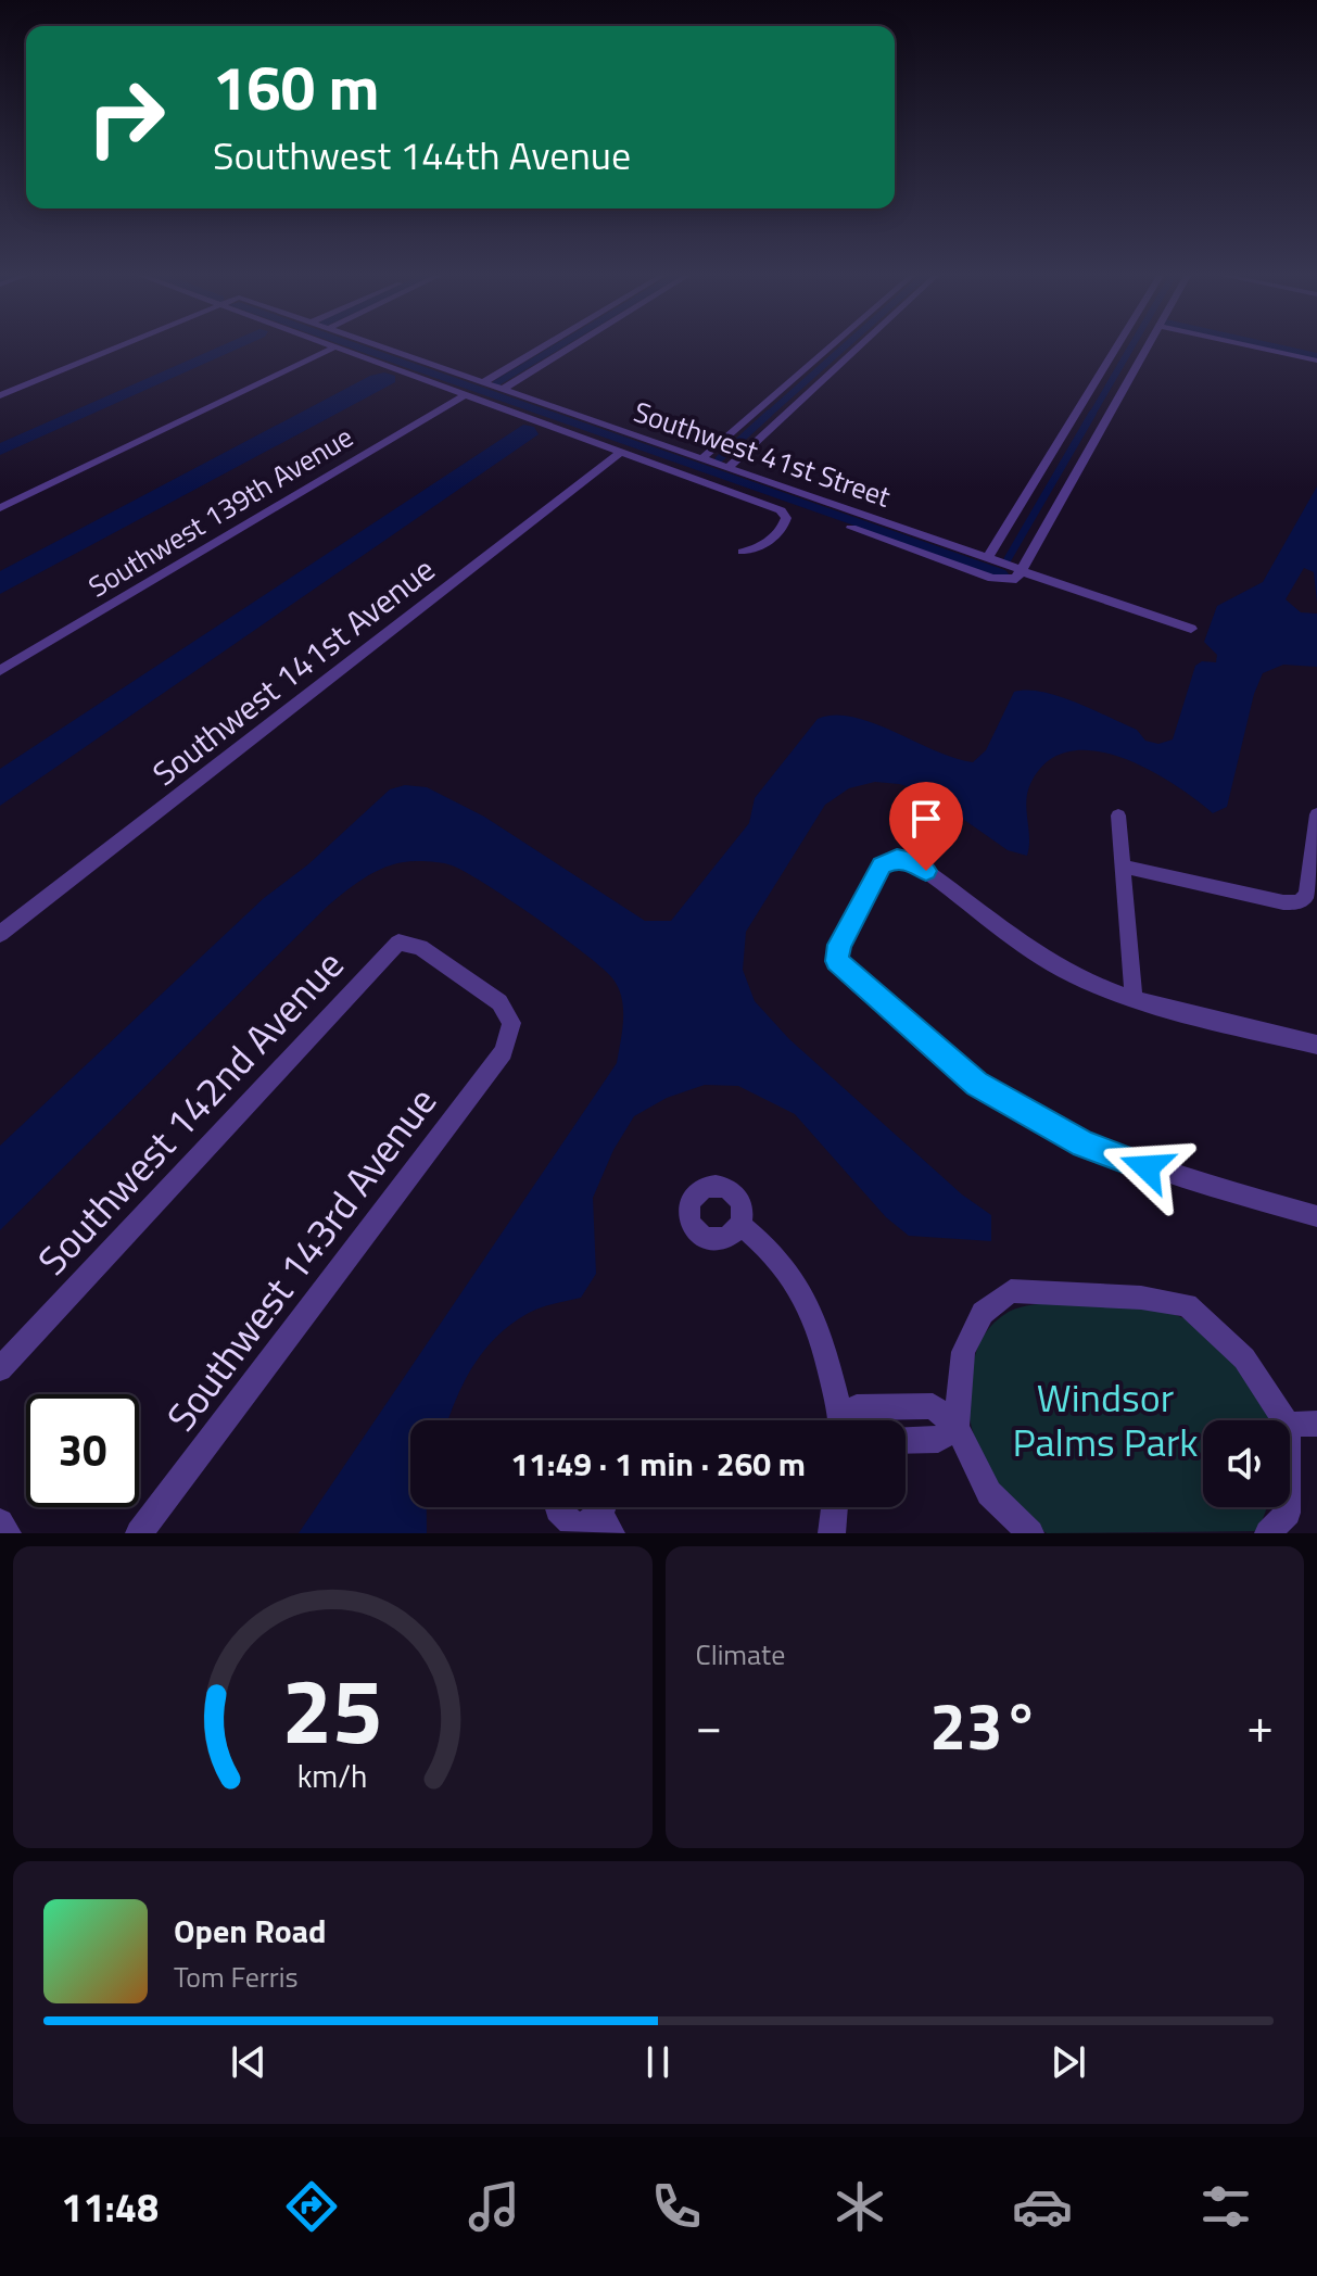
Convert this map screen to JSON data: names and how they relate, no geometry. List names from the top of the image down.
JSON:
{
  "streets": {
    "street": [
      "Southwest 41st Street",
      "Southwest 139th Avenue",
      "Southwest 141st Avenue",
      "Southwest 142nd Avenue",
      "Southwest 143rd Avenue"
    ]
  },
  "crossings": [
    ["Southwest 142nd Avenue", "Southwest 143rd Avenue"]
  ],
  "parks": ["Windsor Palms Park"],
  "page": {
    "turn": ["160 m", "Southwest 144th Avenue"],
    "limit": "30",
    "trip": "11:49 · 1 min · 260 m",
    "tile": "Climate",
    "heat": ["−", "23°", "+"],
    "song": ["Open Road", "Tom Ferris"],
    "tabs": "11:48",
    "gauge": ["25", "km/h"]
  }
}
